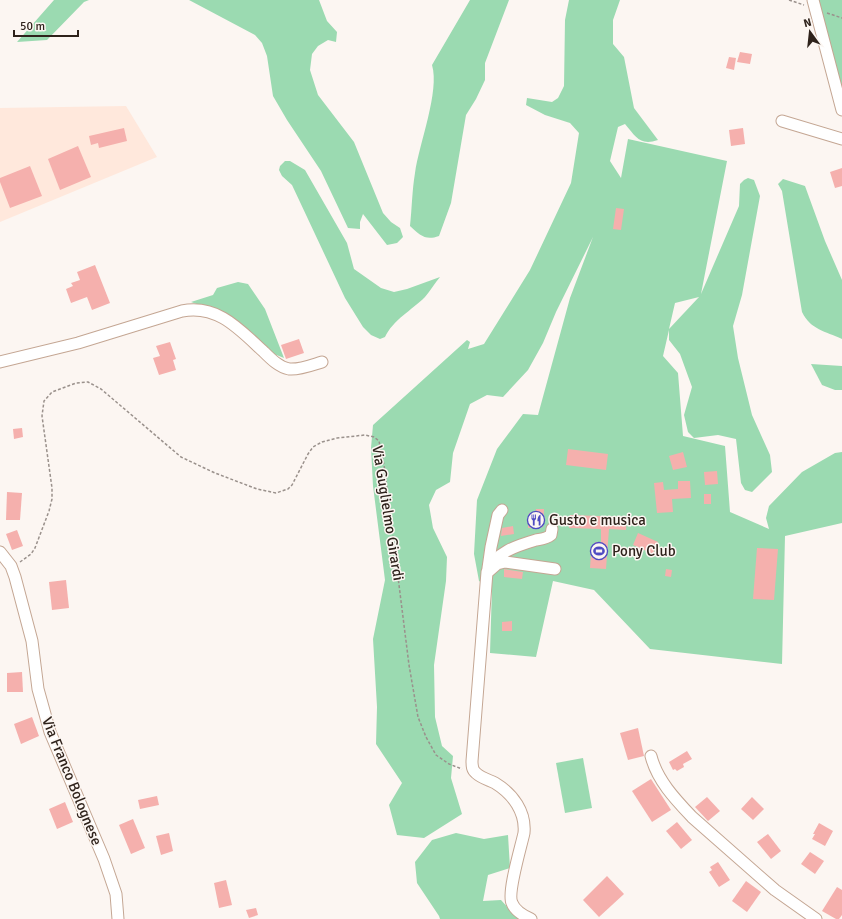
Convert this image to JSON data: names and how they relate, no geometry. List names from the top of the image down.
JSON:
{
  "streets": {
    "street": ["Via Franco Bolognese"],
    "path": ["Via Guglielmo Girardi"]
  },
  "crossings": [
    ["Via Guglielmo Girardi", "Via Franco Bolognese"]
  ],
  "places": {
    "restaurant": ["Gusto e musica"],
    "sports": ["Pony Club"]
  },
  "scale_bar": "50 m",
  "north": "top"
}
